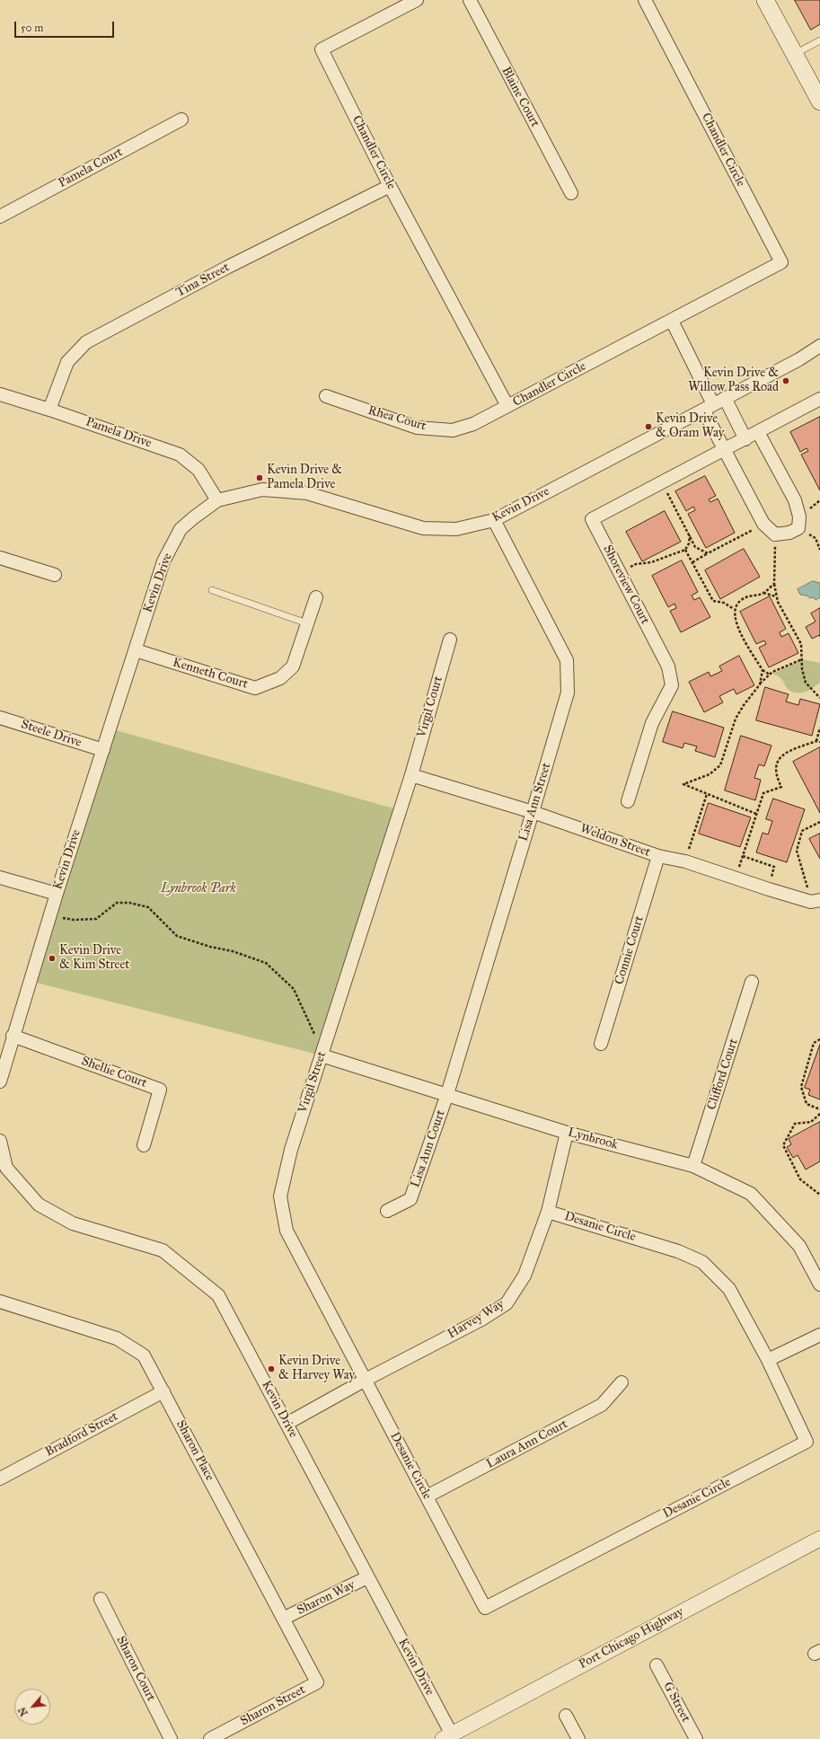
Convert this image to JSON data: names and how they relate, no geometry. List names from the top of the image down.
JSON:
{
  "streets": {
    "street": [
      "Blaine Court",
      "Chandler Circle",
      "Pamela Court",
      "Tina Street",
      "Rhea Court",
      "Pamela Drive",
      "Kevin Drive",
      "Shoreview Court",
      "Kenneth Court",
      "Virgil Court",
      "Steele Drive",
      "Lisa Ann Street",
      "Weldon Street",
      "Connie Court",
      "Shellie Court",
      "Clifford Court",
      "Virgil Street",
      "Lynbrook",
      "Lisa Ann Court",
      "Desanie Circle",
      "Harvey Way",
      "Bradford Street",
      "Laura Ann Court",
      "Sharon Place",
      "Sharon Way",
      "Port Chicago Highway",
      "Sharon Court",
      "G Street",
      "Sharon Street"
    ]
  },
  "crossings": [
    ["Chandler Circle", "Tina Street"],
    ["Chandler Circle", "Rhea Court"],
    ["Tina Street", "Pamela Drive"],
    ["Pamela Drive", "Kevin Drive"],
    ["Kevin Drive", "Kenneth Court"],
    ["Kevin Drive", "Steele Drive"],
    ["Kevin Drive", "Lisa Ann Street"],
    ["Kevin Drive", "Shellie Court"],
    ["Kevin Drive", "Harvey Way"],
    ["Kevin Drive", "Sharon Way"],
    ["Kevin Drive", "Port Chicago Highway"],
    ["Virgil Court", "Weldon Street"],
    ["Virgil Court", "Virgil Street"],
    ["Lisa Ann Street", "Weldon Street"],
    ["Lisa Ann Street", "Lynbrook"],
    ["Lisa Ann Street", "Lisa Ann Court"],
    ["Weldon Street", "Connie Court"],
    ["Weldon Street", "Virgil Street"],
    ["Clifford Court", "Lynbrook"],
    ["Virgil Street", "Lynbrook"],
    ["Virgil Street", "Desanie Circle"],
    ["Virgil Street", "Harvey Way"],
    ["Lynbrook", "Lisa Ann Court"],
    ["Lynbrook", "Harvey Way"],
    ["Desanie Circle", "Harvey Way"],
    ["Desanie Circle", "Laura Ann Court"],
    ["Bradford Street", "Sharon Place"],
    ["Sharon Place", "Sharon Way"],
    ["Sharon Place", "Sharon Street"]
  ],
  "parks": ["Lynbrook Park"],
  "places": [
    "Kevin Drive & Willow Pass Road",
    "Kevin Drive & Oram Way",
    "Kevin Drive & Pamela Drive",
    "Kevin Drive & Kim Street",
    "Kevin Drive & Harvey Way"
  ],
  "scale_bar": "50 m",
  "north": "bottom left"
}
